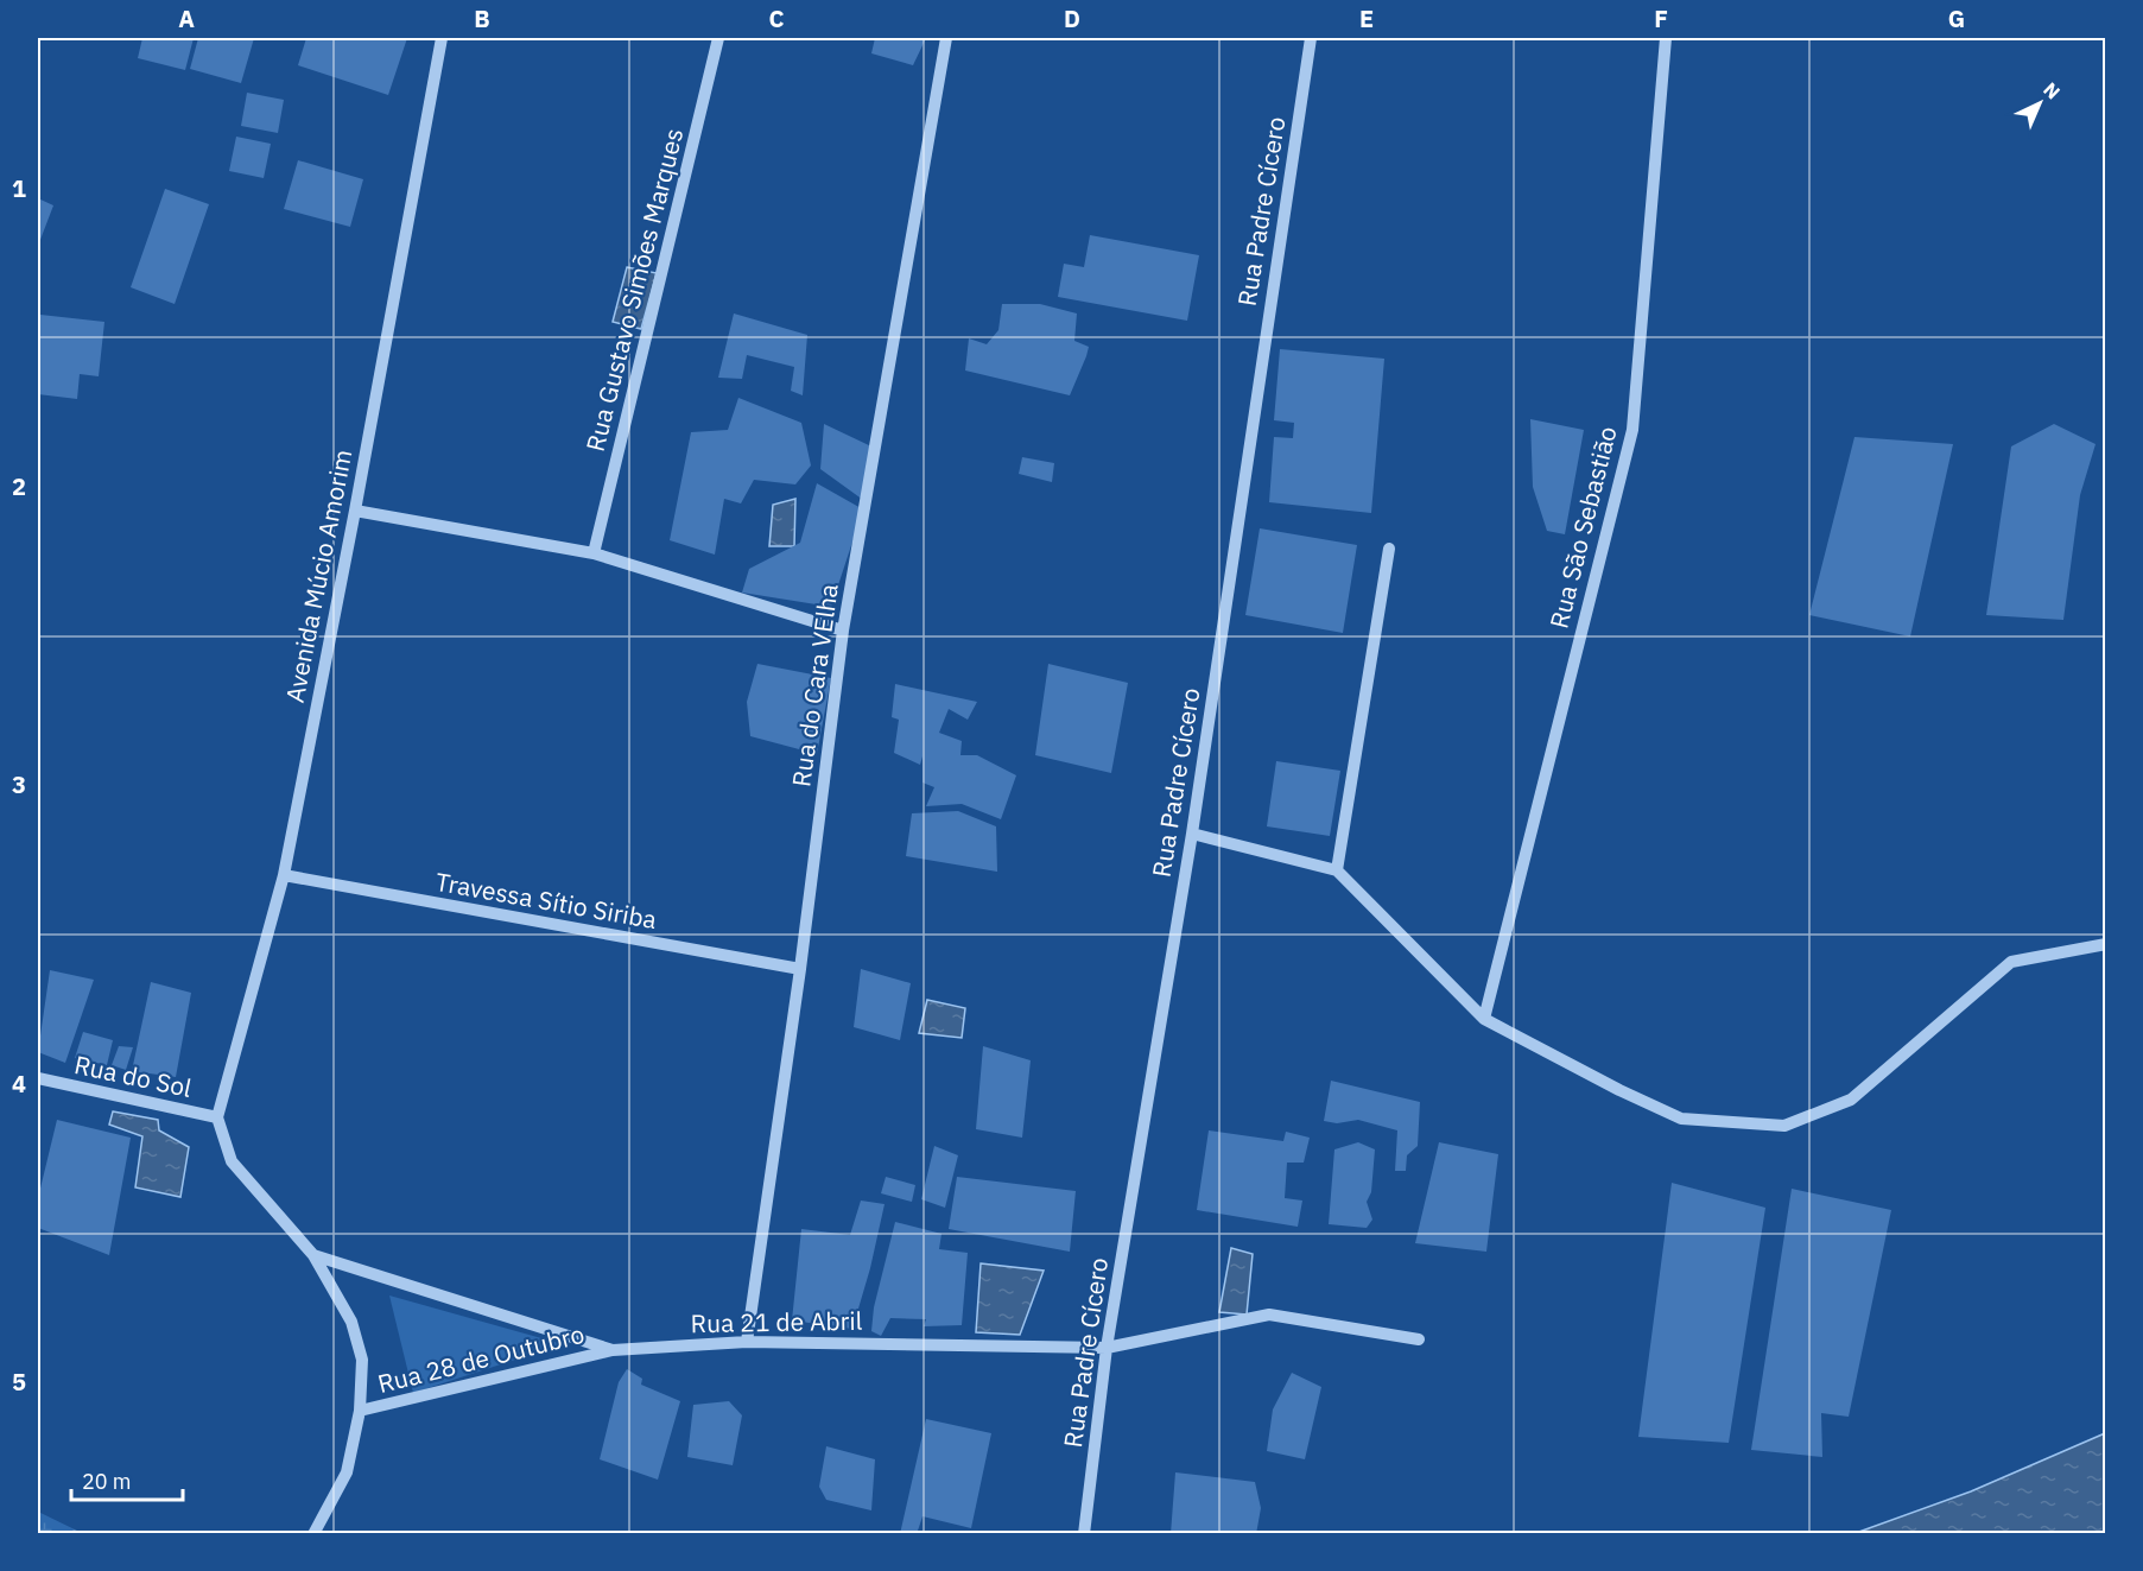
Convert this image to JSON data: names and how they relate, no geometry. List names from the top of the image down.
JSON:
{
  "streets": {
    "street": [
      "Rua Padre Cícero",
      "Rua Gustavo Simões Marques",
      "Rua São Sebastião",
      "Avenida Múcio Amorim",
      "Rua do Cara VElha",
      "Travessa Sítio Siriba",
      "Rua do Sol",
      "Rua 21 de Abril",
      "Rua 28 de Outubro"
    ]
  },
  "crossings": [
    ["Rua Padre Cícero", "Rua 21 de Abril"],
    ["Avenida Múcio Amorim", "Travessa Sítio Siriba"],
    ["Avenida Múcio Amorim", "Rua do Sol"],
    ["Rua do Cara VElha", "Travessa Sítio Siriba"],
    ["Rua do Cara VElha", "Rua 21 de Abril"],
    ["Rua 21 de Abril", "Rua 28 de Outubro"]
  ],
  "scale_bar": "20 m",
  "north": "top right",
  "grid": {
    "columns": [
      "A",
      "B",
      "C",
      "D",
      "E",
      "F",
      "G"
    ],
    "rows": [
      "1",
      "2",
      "3",
      "4",
      "5"
    ]
  }
}
